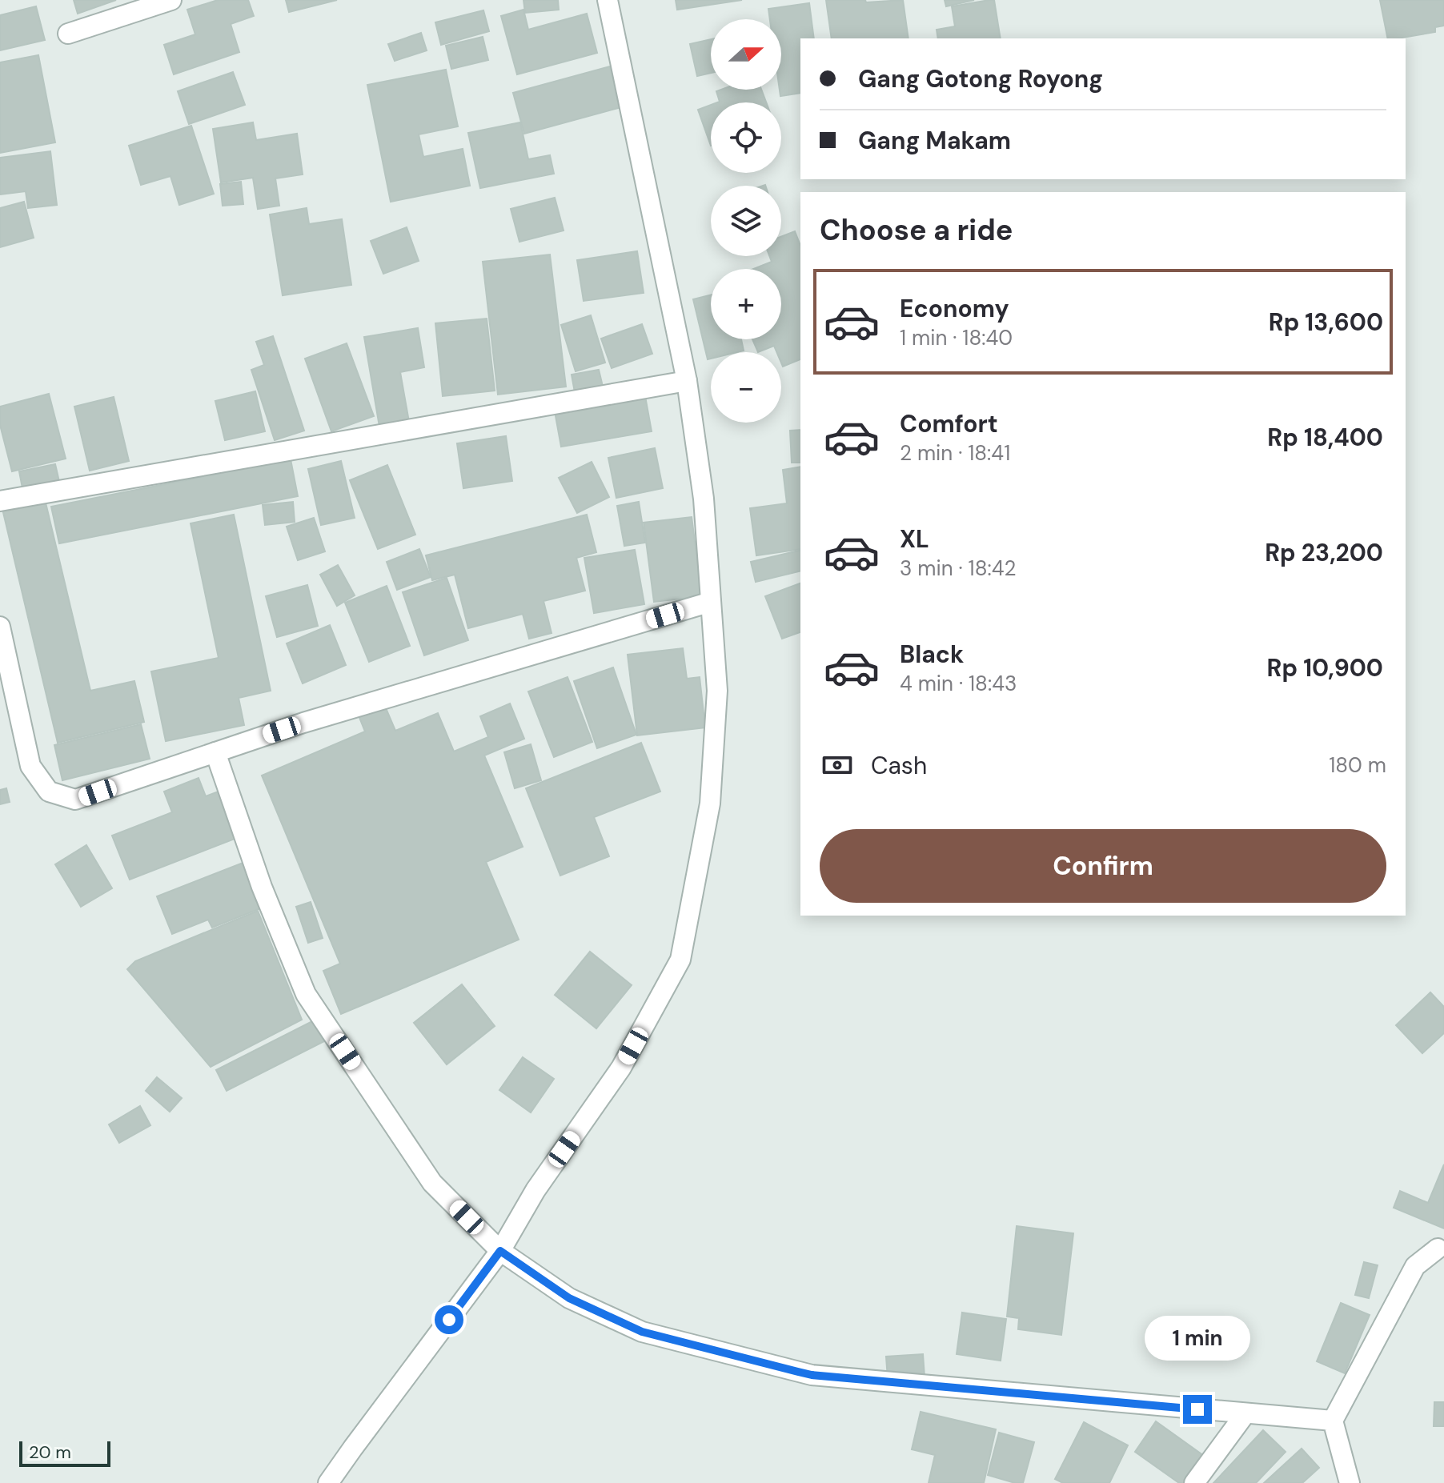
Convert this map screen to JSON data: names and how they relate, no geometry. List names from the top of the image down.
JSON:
{
  "scale_bar": "20 m",
  "north": "right",
  "page": {
    "map_buttons": ["+", "−"],
    "banner": ["Gang Gotong Royong", "Gang Makam"],
    "heading": "Choose a ride",
    "list": [
      {
        "name": "Economy",
        "note": "1 min · 18:40",
        "value": "Rp 13,600"
      },
      {
        "name": "Comfort",
        "note": "2 min · 18:41",
        "value": "Rp 18,400"
      },
      {
        "name": "XL",
        "note": "3 min · 18:42",
        "value": "Rp 23,200"
      },
      {
        "name": "Black",
        "note": "4 min · 18:43",
        "value": "Rp 10,900"
      }
    ],
    "pay": ["Cash", "180 m"],
    "buttons": "Confirm",
    "bubble": "1 min",
    "scale": "20 m"
  }
}
